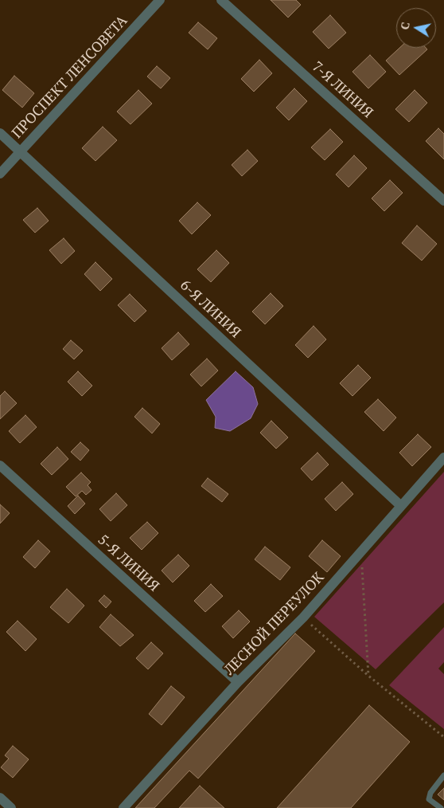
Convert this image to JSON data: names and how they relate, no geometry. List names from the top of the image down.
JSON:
{
  "streets": {
    "street": [
      "ПРОСПЕКТ ЛЕНСОВЕТА",
      "7-Я ЛИНИЯ",
      "6-Я ЛИНИЯ",
      "5-Я ЛИНИЯ",
      "ЛЕСНОЙ ПЕРЕУЛОК"
    ]
  },
  "crossings": [
    ["ПРОСПЕКТ ЛЕНСОВЕТА", "6-Я ЛИНИЯ"],
    ["6-Я ЛИНИЯ", "ЛЕСНОЙ ПЕРЕУЛОК"],
    ["5-Я ЛИНИЯ", "ЛЕСНОЙ ПЕРЕУЛОК"]
  ],
  "north": "left"
}
